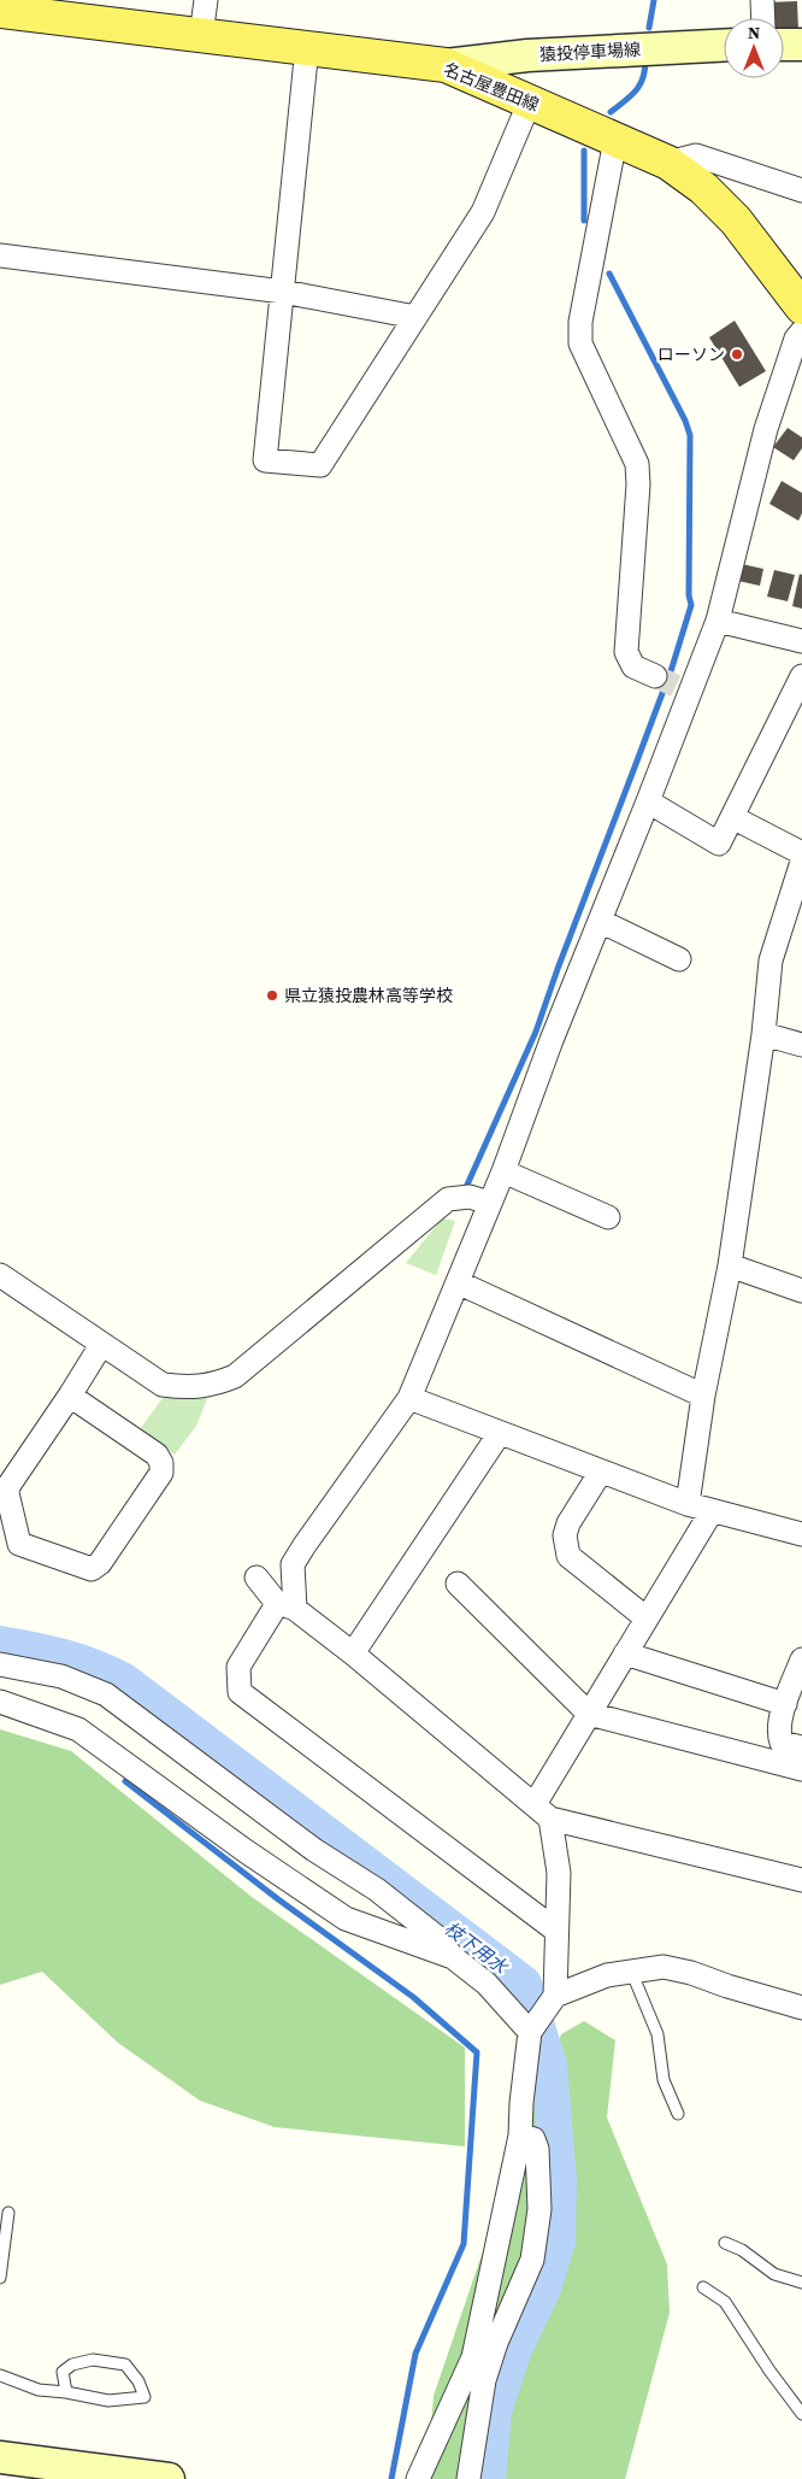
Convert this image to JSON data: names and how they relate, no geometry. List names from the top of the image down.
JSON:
{
  "streets": {
    "main road": ["猿投停車場線", "名古屋豊田線"]
  },
  "crossings": [
    ["猿投停車場線", "名古屋豊田線"]
  ],
  "water": ["枝下用水"],
  "places": ["ローソン", "県立猿投農林高等学校"],
  "north": "top"
}
